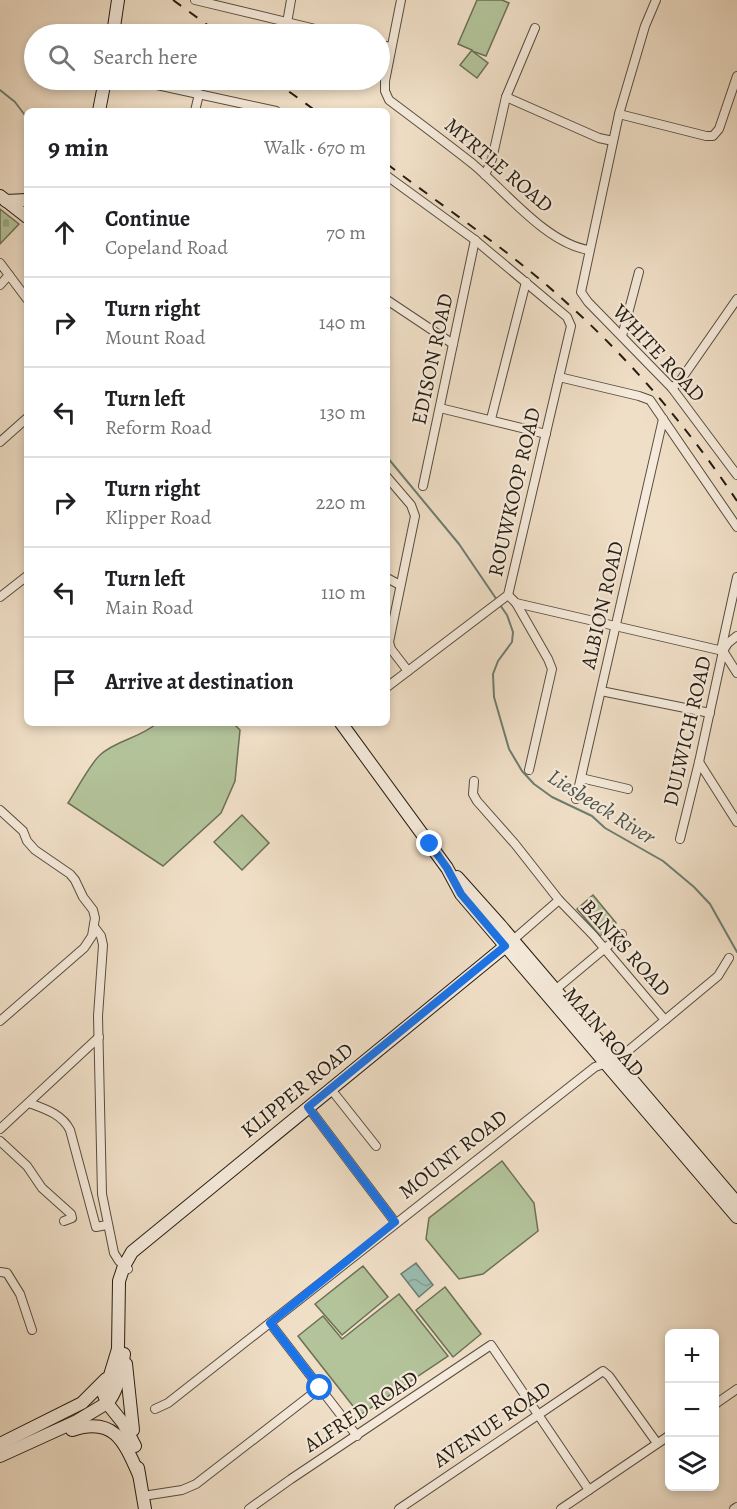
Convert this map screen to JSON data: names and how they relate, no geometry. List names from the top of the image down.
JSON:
{
  "streets": {
    "main road": ["MAIN ROAD", "KLIPPER ROAD"],
    "street": [
      "MYRTLE ROAD",
      "WHITE ROAD",
      "EDISON ROAD",
      "ROUWKOOP ROAD",
      "ALBION ROAD",
      "DULWICH ROAD",
      "BANKS ROAD",
      "MOUNT ROAD",
      "ALFRED ROAD",
      "AVENUE ROAD"
    ]
  },
  "crossings": [
    ["MYRTLE ROAD", "WHITE ROAD"],
    ["BANKS ROAD", "MOUNT ROAD"],
    ["MAIN ROAD", "KLIPPER ROAD"],
    ["MAIN ROAD", "MOUNT ROAD"],
    ["ALFRED ROAD", "AVENUE ROAD"]
  ],
  "water": ["Liesbeeck River"],
  "page": {
    "search": "Search here",
    "heading": ["9 min", "Walk · 670 m"],
    "list": [
      ["Continue", "Copeland Road", "70 m"],
      ["Turn right", "Mount Road", "140 m"],
      ["Turn left", "Reform Road", "130 m"],
      ["Turn right", "Klipper Road", "220 m"],
      ["Turn left", "Main Road", "110 m"],
      "Arrive at destination"
    ],
    "map_buttons": ["+", "−"]
  }
}
